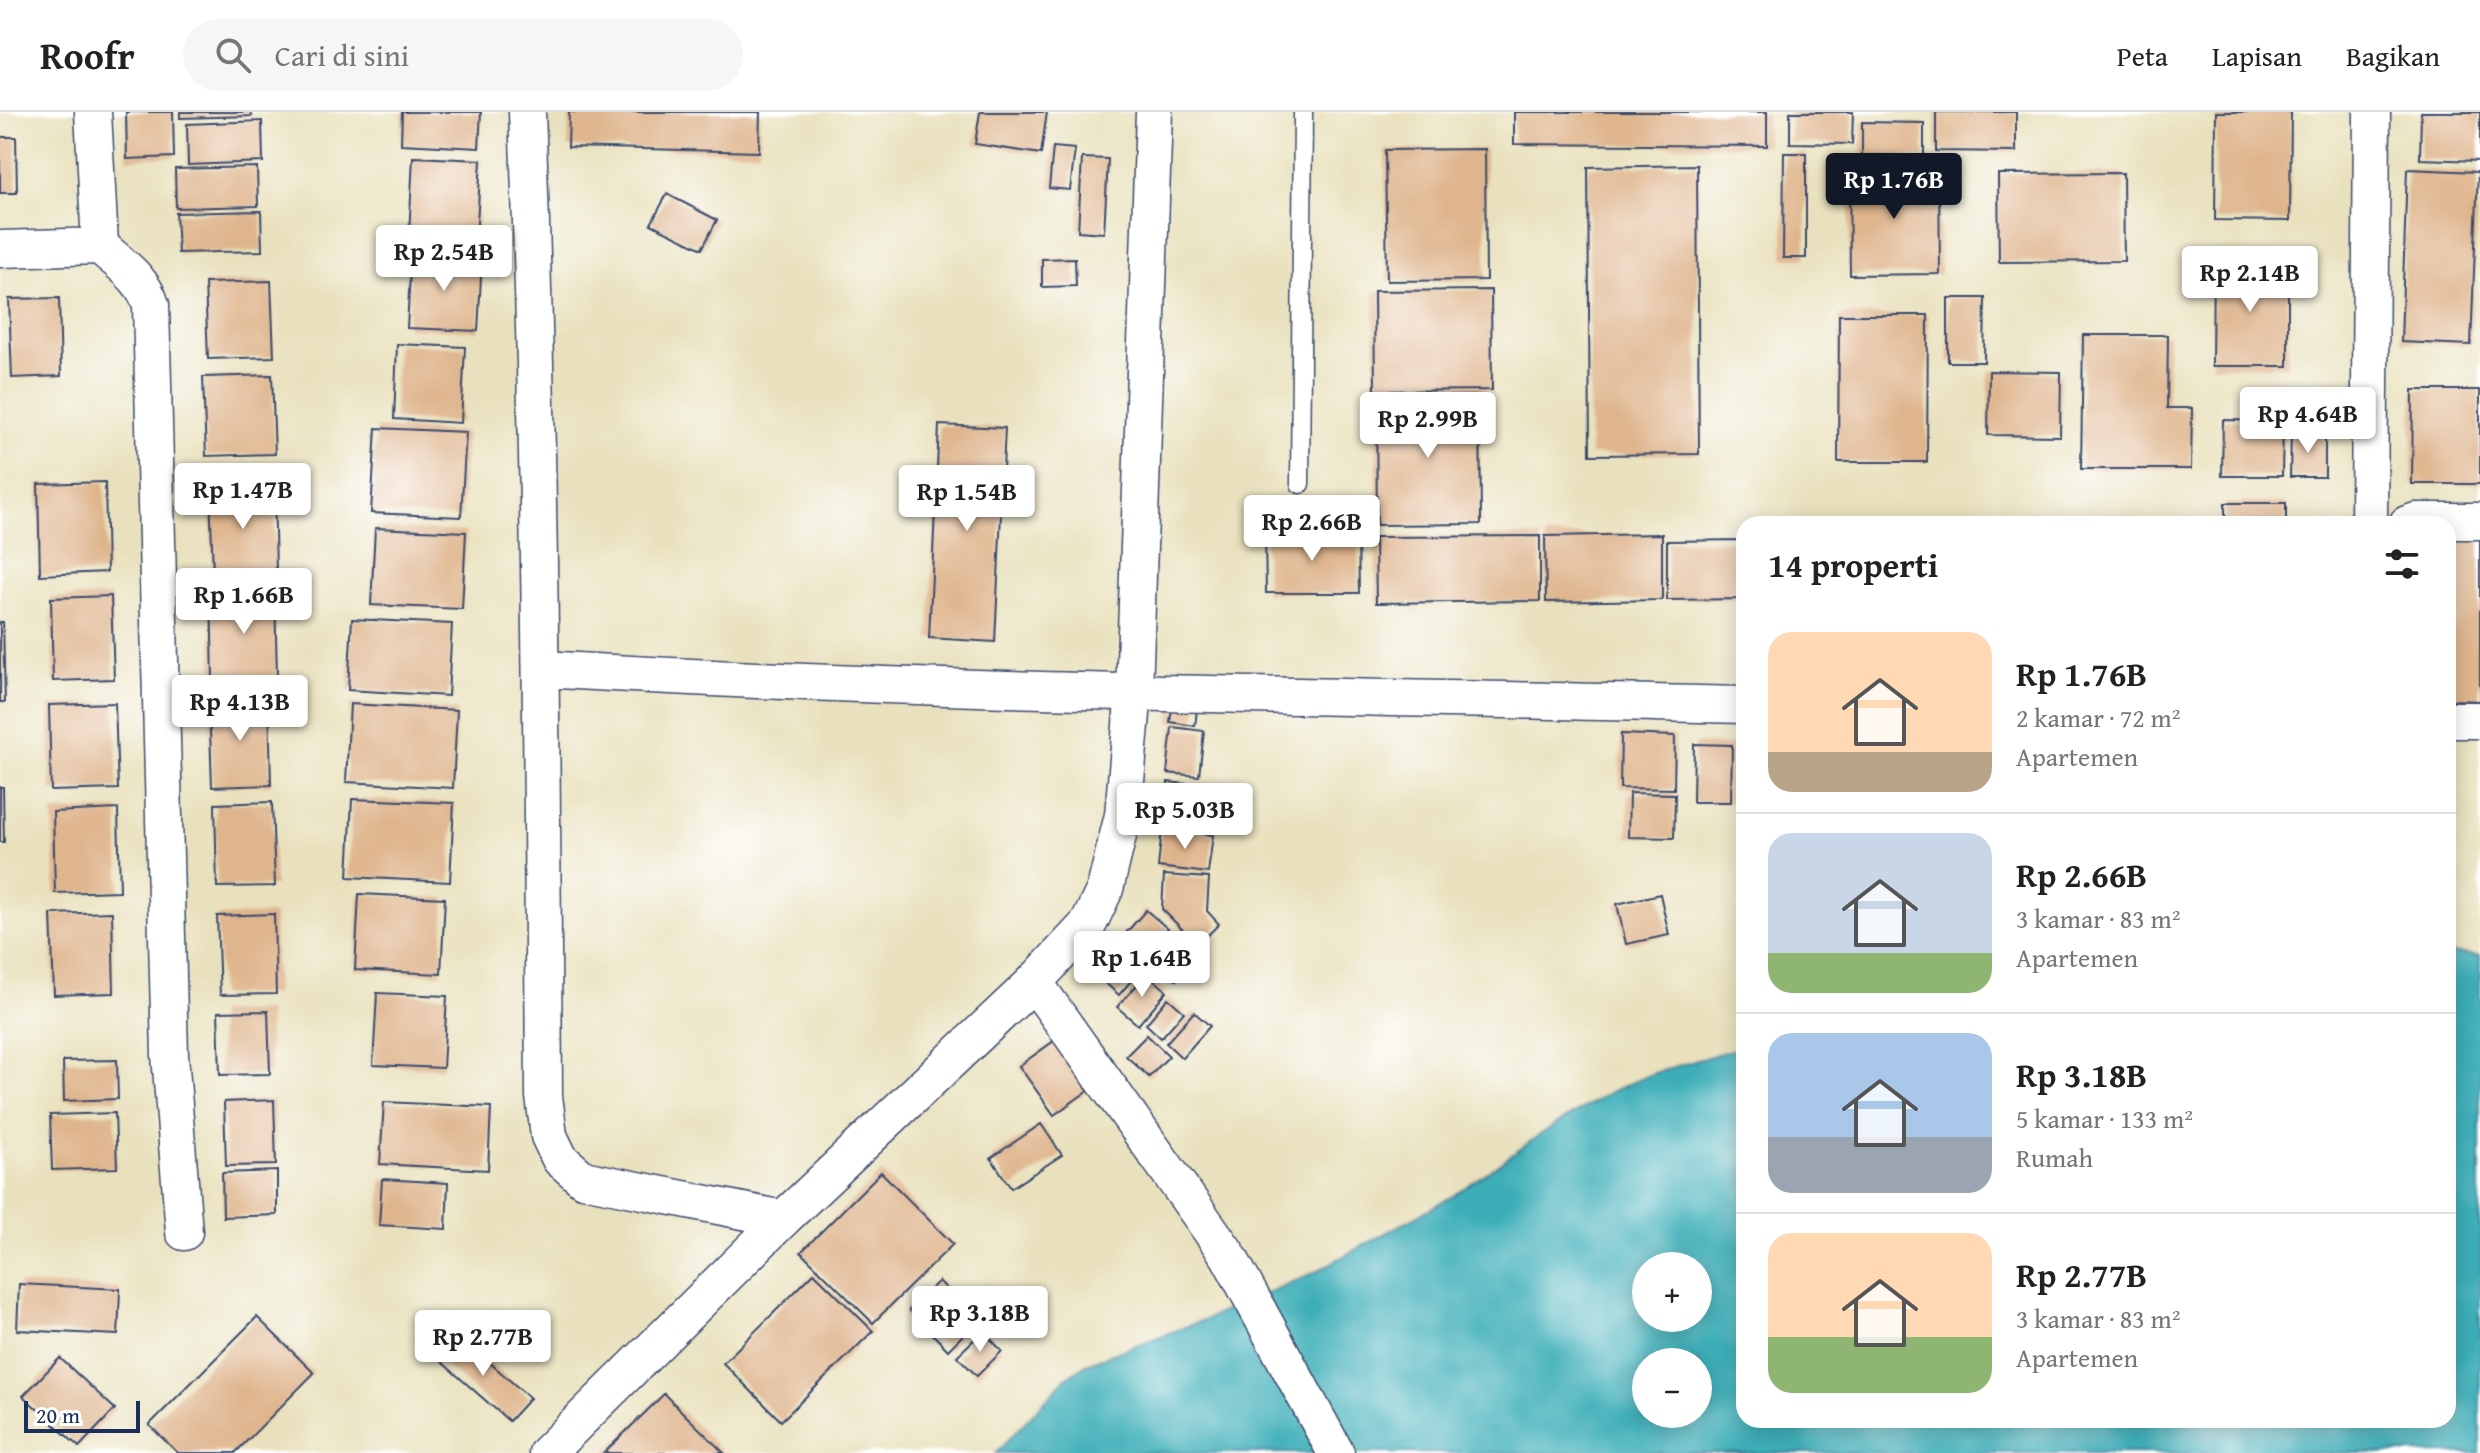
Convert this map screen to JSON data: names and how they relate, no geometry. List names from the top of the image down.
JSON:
{
  "scale_bar": "20 m",
  "page": {
    "header": "Roofr",
    "search": "Cari di sini",
    "nav": ["Peta", "Lapisan", "Bagikan"],
    "price": [
      "Rp 1.76B",
      "Rp 2.54B",
      "Rp 2.14B",
      "Rp 4.64B",
      "Rp 2.99B",
      "Rp 1.47B",
      "Rp 1.54B",
      "Rp 2.66B",
      "Rp 1.66B",
      "Rp 4.13B",
      "Rp 5.03B",
      "Rp 1.64B",
      "Rp 3.18B",
      "Rp 2.77B"
    ],
    "heading": "14 properti",
    "list": [
      {
        "name": "Rp 1.76B",
        "note": "2 kamar · 72 m² · Apartemen"
      },
      {
        "name": "Rp 2.66B",
        "note": "3 kamar · 83 m² · Apartemen"
      },
      {
        "name": "Rp 3.18B",
        "note": "5 kamar · 133 m² · Rumah"
      },
      {
        "name": "Rp 2.77B",
        "note": "3 kamar · 83 m² · Apartemen"
      }
    ],
    "map_buttons": ["+", "−"],
    "scale": "20 m"
  }
}
